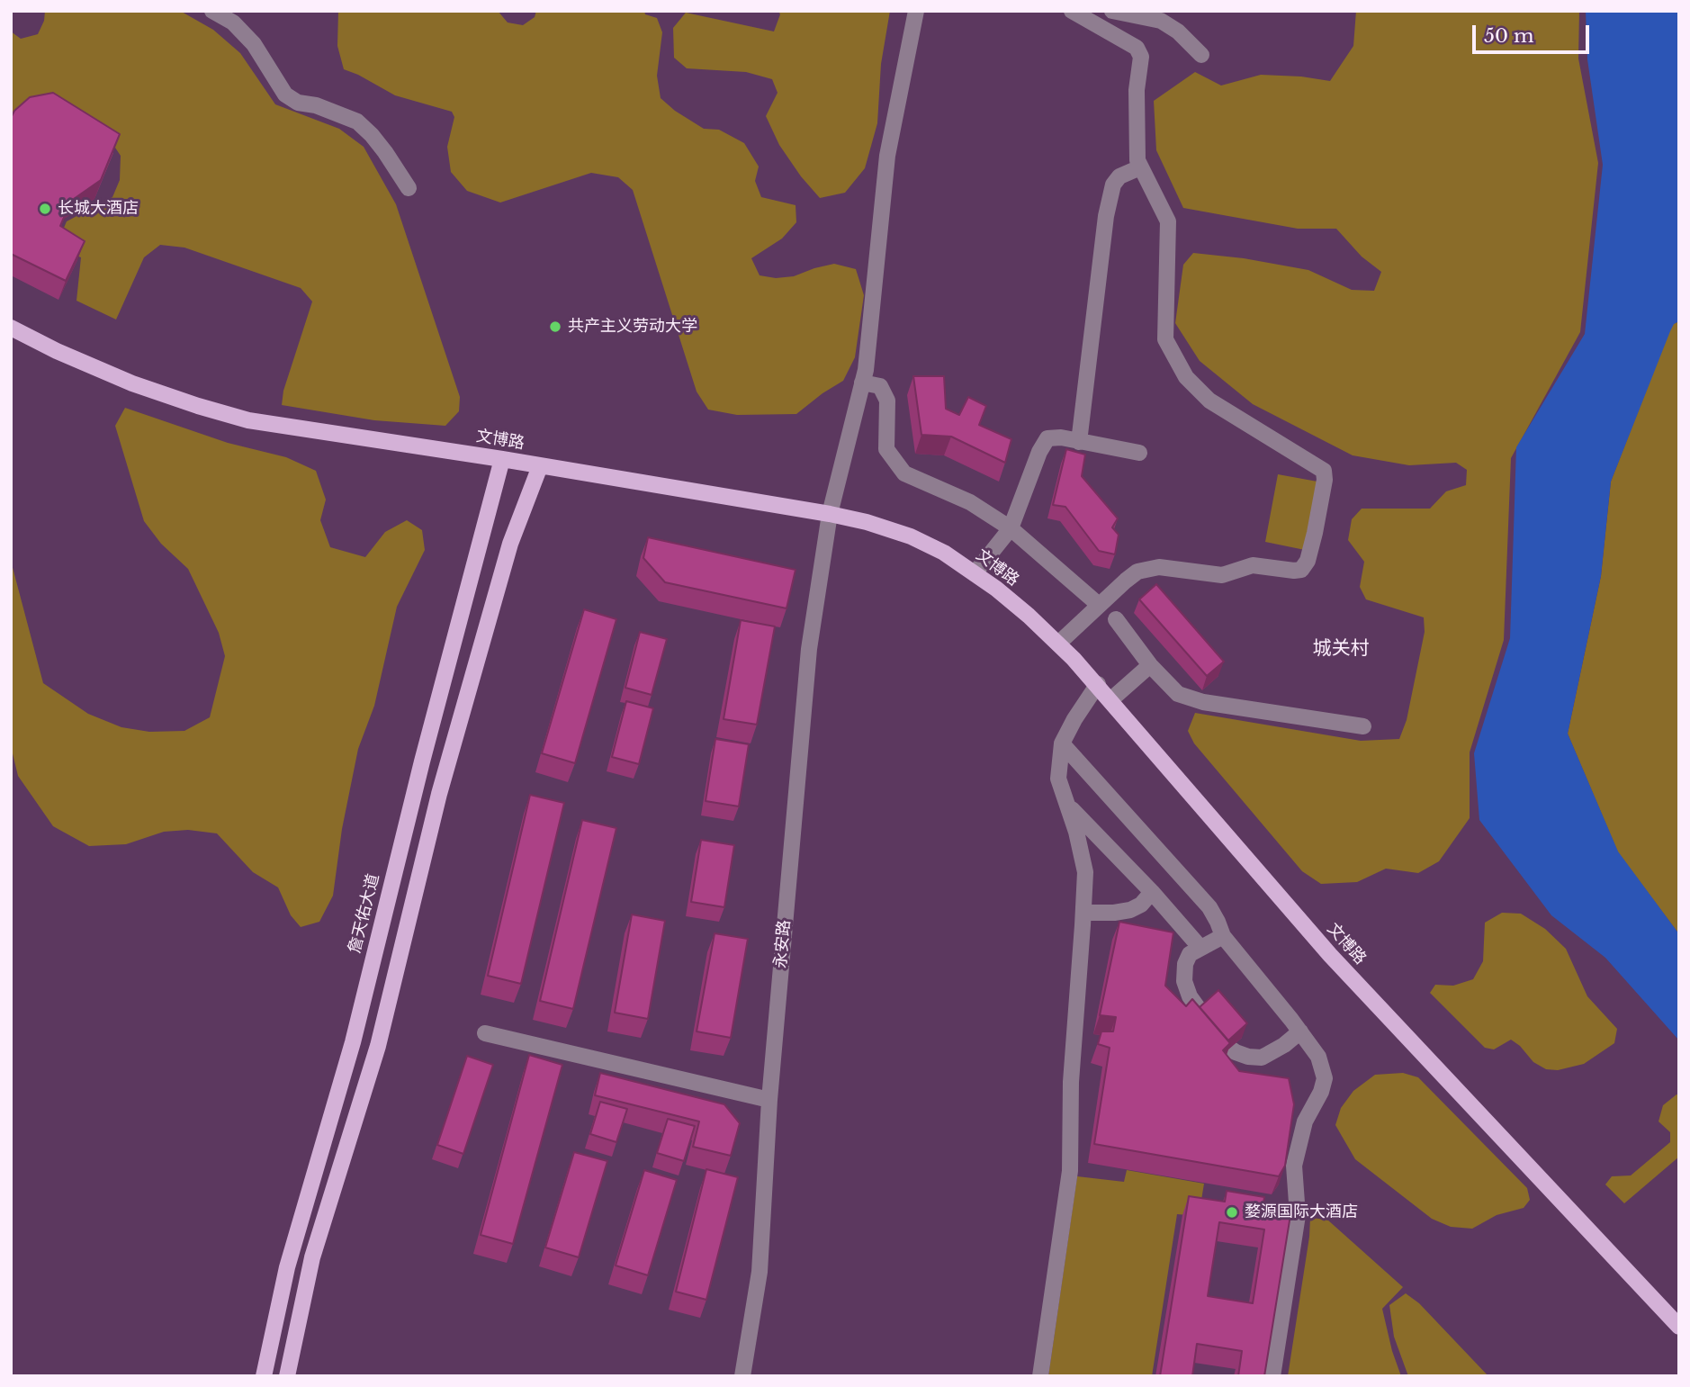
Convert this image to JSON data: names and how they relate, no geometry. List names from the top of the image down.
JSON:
{
  "streets": {
    "main road": ["文博路", "詹天佑大道"],
    "street": ["永安路"]
  },
  "crossings": [
    ["文博路", "詹天佑大道"],
    ["文博路", "永安路"]
  ],
  "districts": ["城关村"],
  "places": ["长城大酒店", "共产主义劳动大学", "婺源国际大酒店"],
  "scale_bar": "50 m"
}
